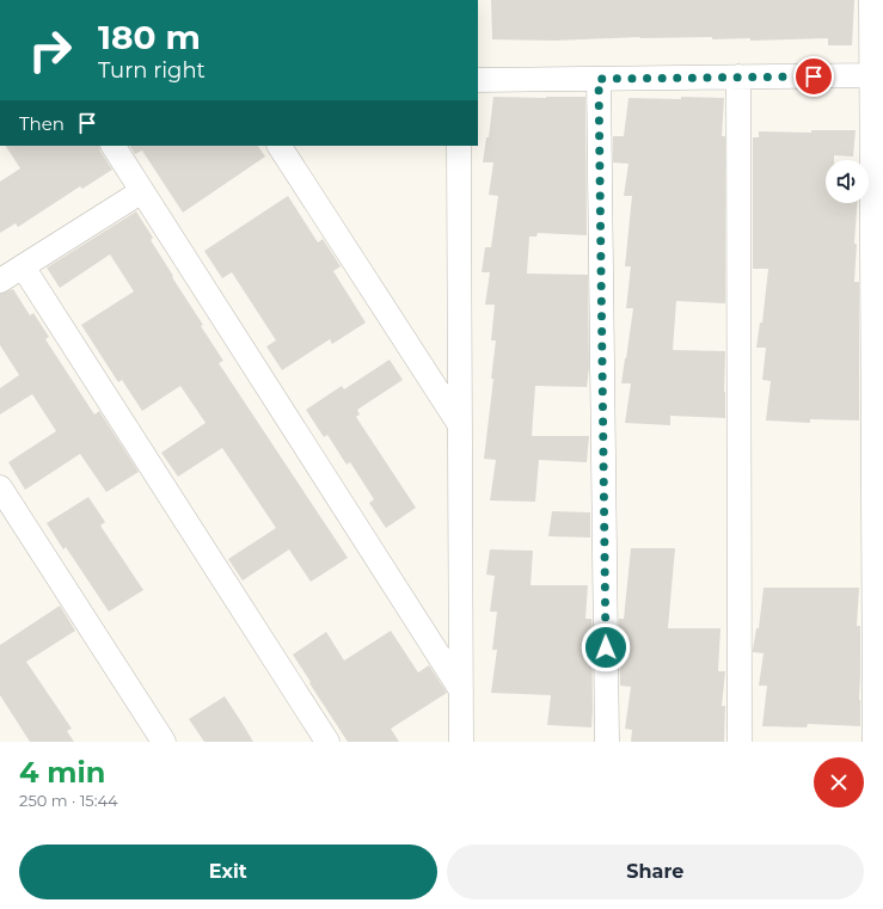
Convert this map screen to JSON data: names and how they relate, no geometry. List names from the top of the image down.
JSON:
{
  "page": {
    "turn": ["180 m", "Turn right"],
    "then": "Then",
    "heading": ["4 min", "250 m · 15:44"],
    "buttons": ["Exit", "Share"]
  }
}
